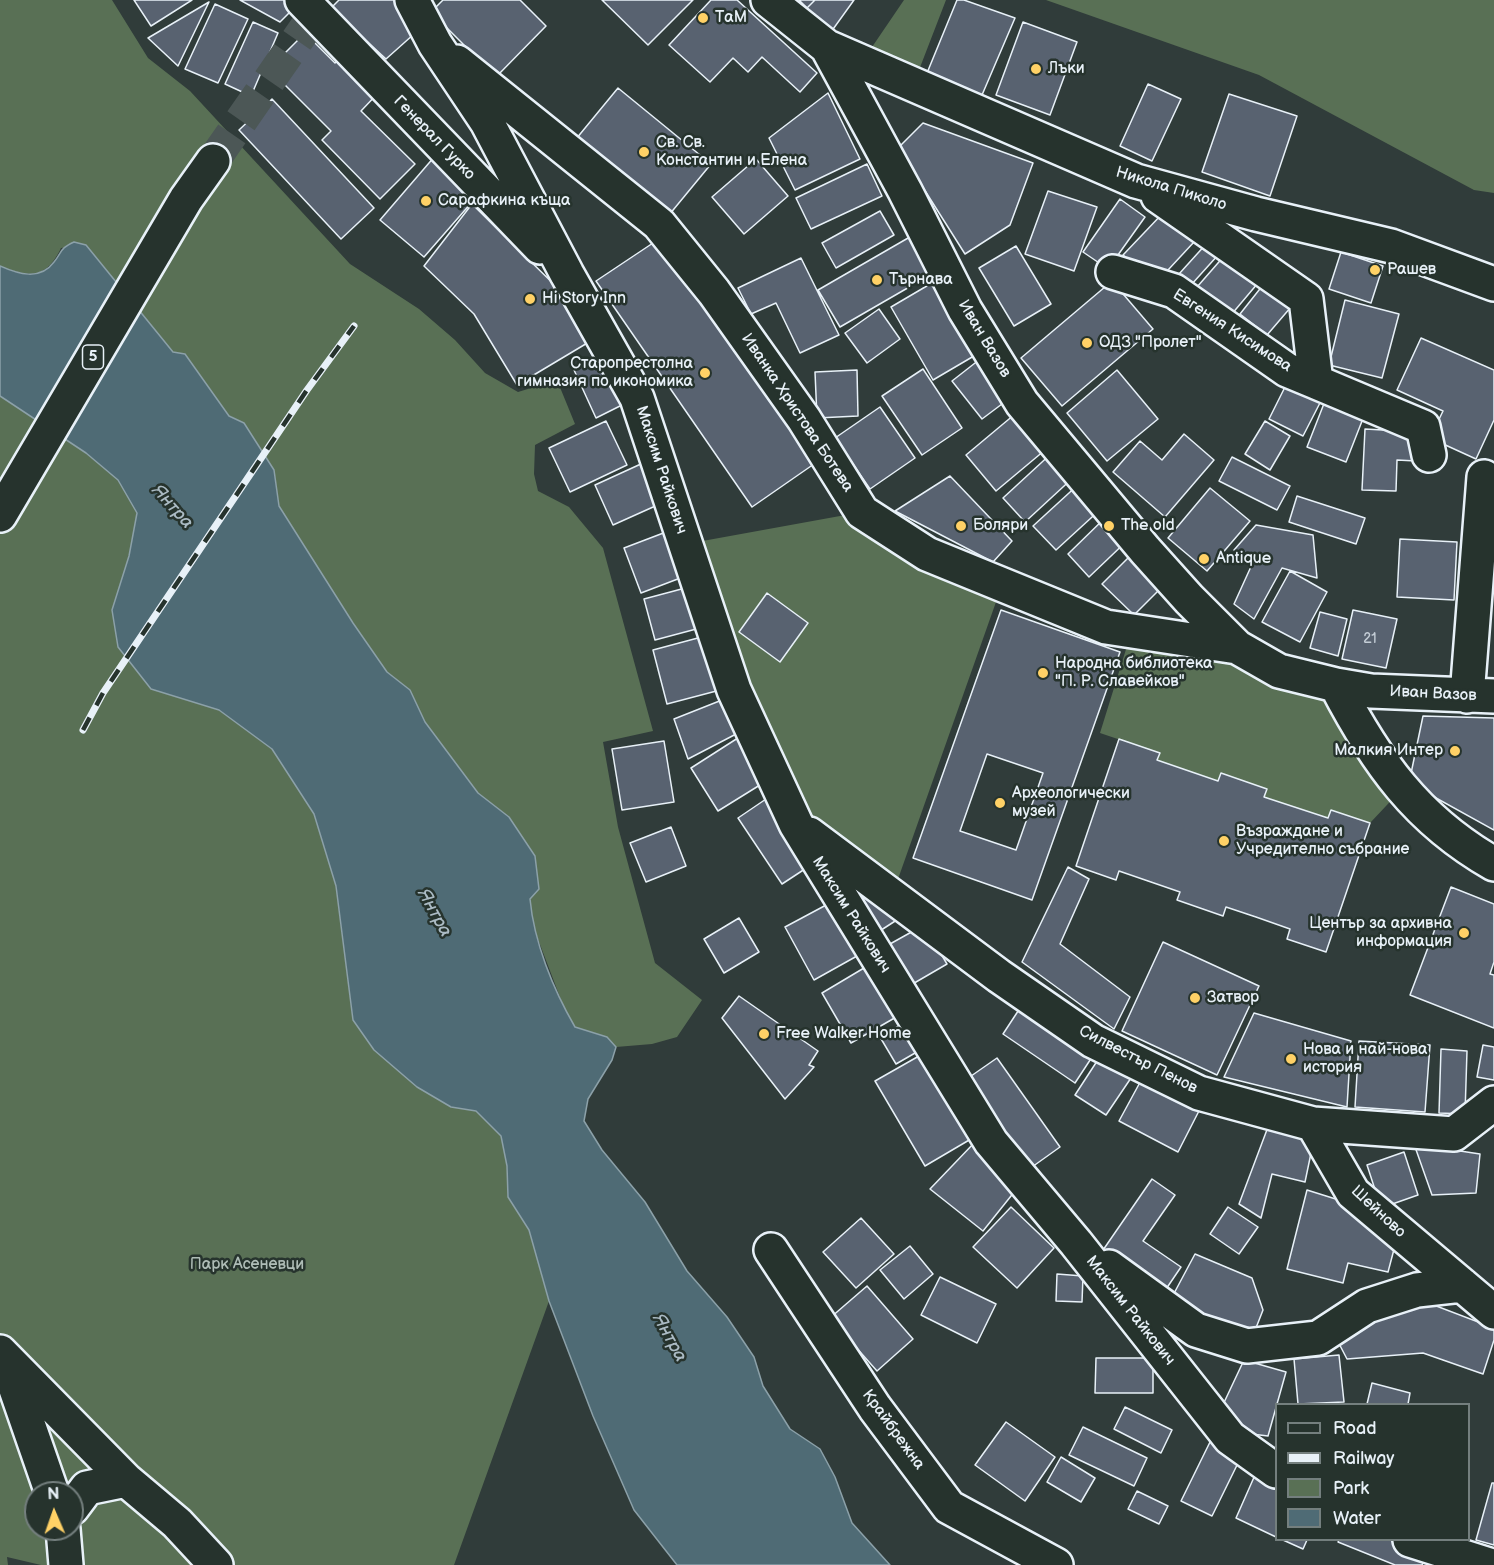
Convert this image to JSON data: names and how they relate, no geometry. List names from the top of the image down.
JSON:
{
  "streets": {
    "street": [
      "Генерал Гурко",
      "Никола Пиколо",
      "Евгения Кисимова",
      "Иван Вазов",
      "5",
      "Иванка Христова Ботева",
      "Максим Райкович",
      "Силвестър Пенов",
      "Шейново",
      "Крайбрежна"
    ]
  },
  "crossings": [
    ["Генерал Гурко", "Максим Райкович"],
    ["Никола Пиколо", "Иван Вазов"],
    ["Иван Вазов", "Иванка Христова Ботева"],
    ["Максим Райкович", "Силвестър Пенов"],
    ["Силвестър Пенов", "Шейново"]
  ],
  "water": ["Янтра"],
  "parks": ["Парк Асеневци"],
  "places": [
    "ТаМ",
    "Лъки",
    "Св. Св. Константин и Елена",
    "Сарафкина къща",
    "Рашев",
    "Търнава",
    "Hi Story Inn",
    "ОДЗ \"Пролет\"",
    "Старопрестолна гимназия по икономика",
    "Боляри",
    "The old",
    "Antique",
    "Народна библиотека \"П. Р. Славейков\"",
    "Малкия Интер",
    "Археологически музей",
    "Възраждане и Учредително събрание",
    "Център за архивна информация",
    "Затвор",
    "Free Walker Home",
    "Нова и най-нова история"
  ],
  "house_numbers": ["21"],
  "legend": [
    "Road",
    "Railway",
    "Park",
    "Water"
  ],
  "north": "top"
}
